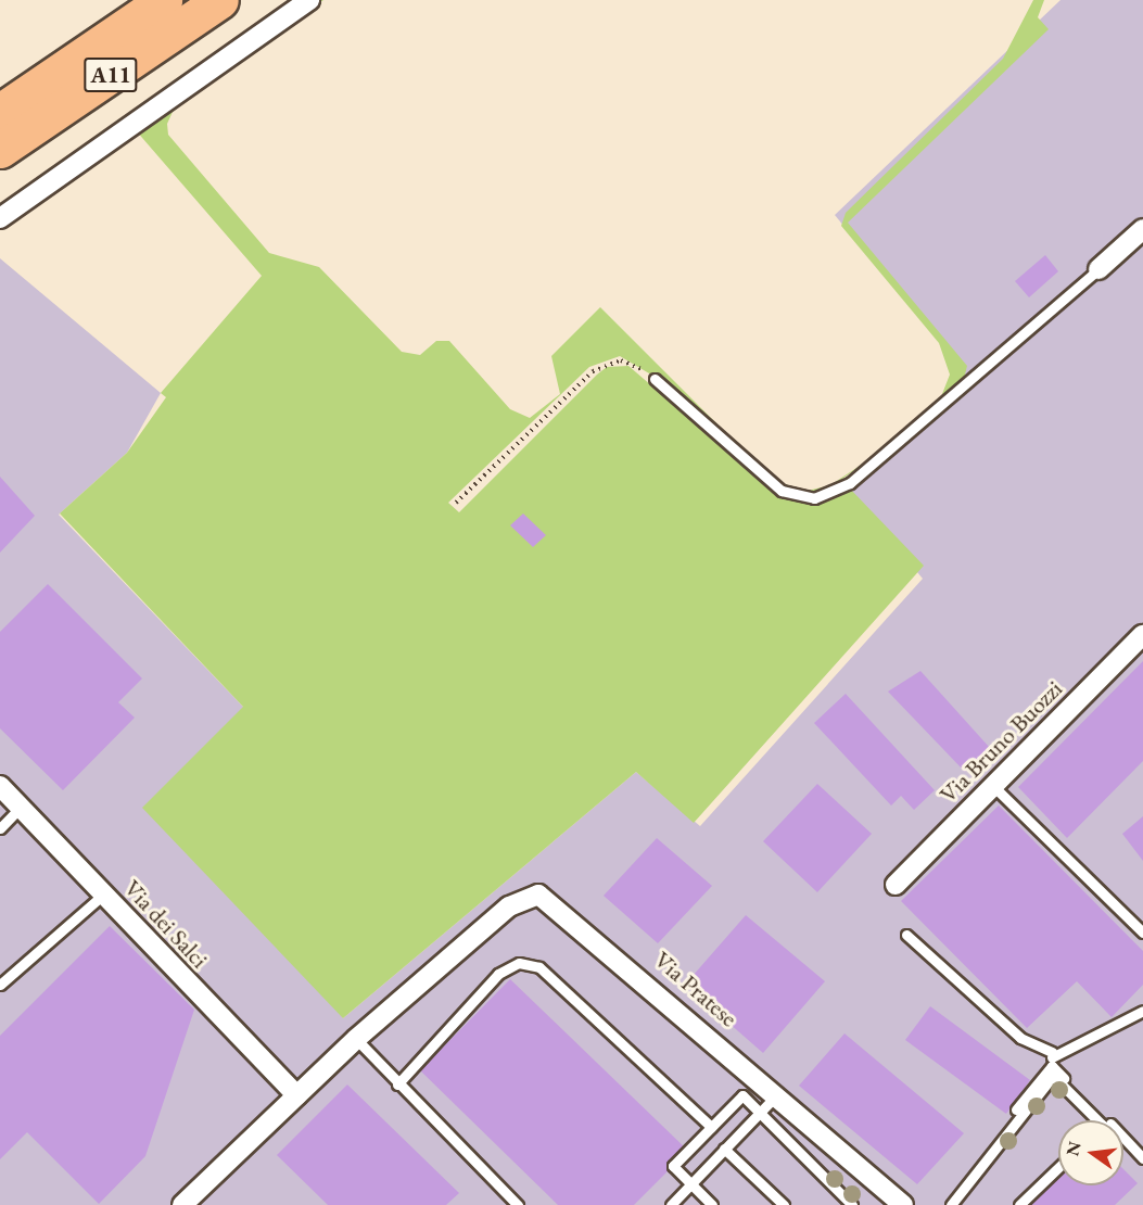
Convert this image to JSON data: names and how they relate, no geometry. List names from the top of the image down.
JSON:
{
  "streets": {
    "highway": ["A11"],
    "street": ["Via Bruno Buozzi", "Via dei Salci", "Via Pratese"]
  },
  "crossings": [
    ["Via dei Salci", "Via Pratese"]
  ],
  "north": "left"
}
